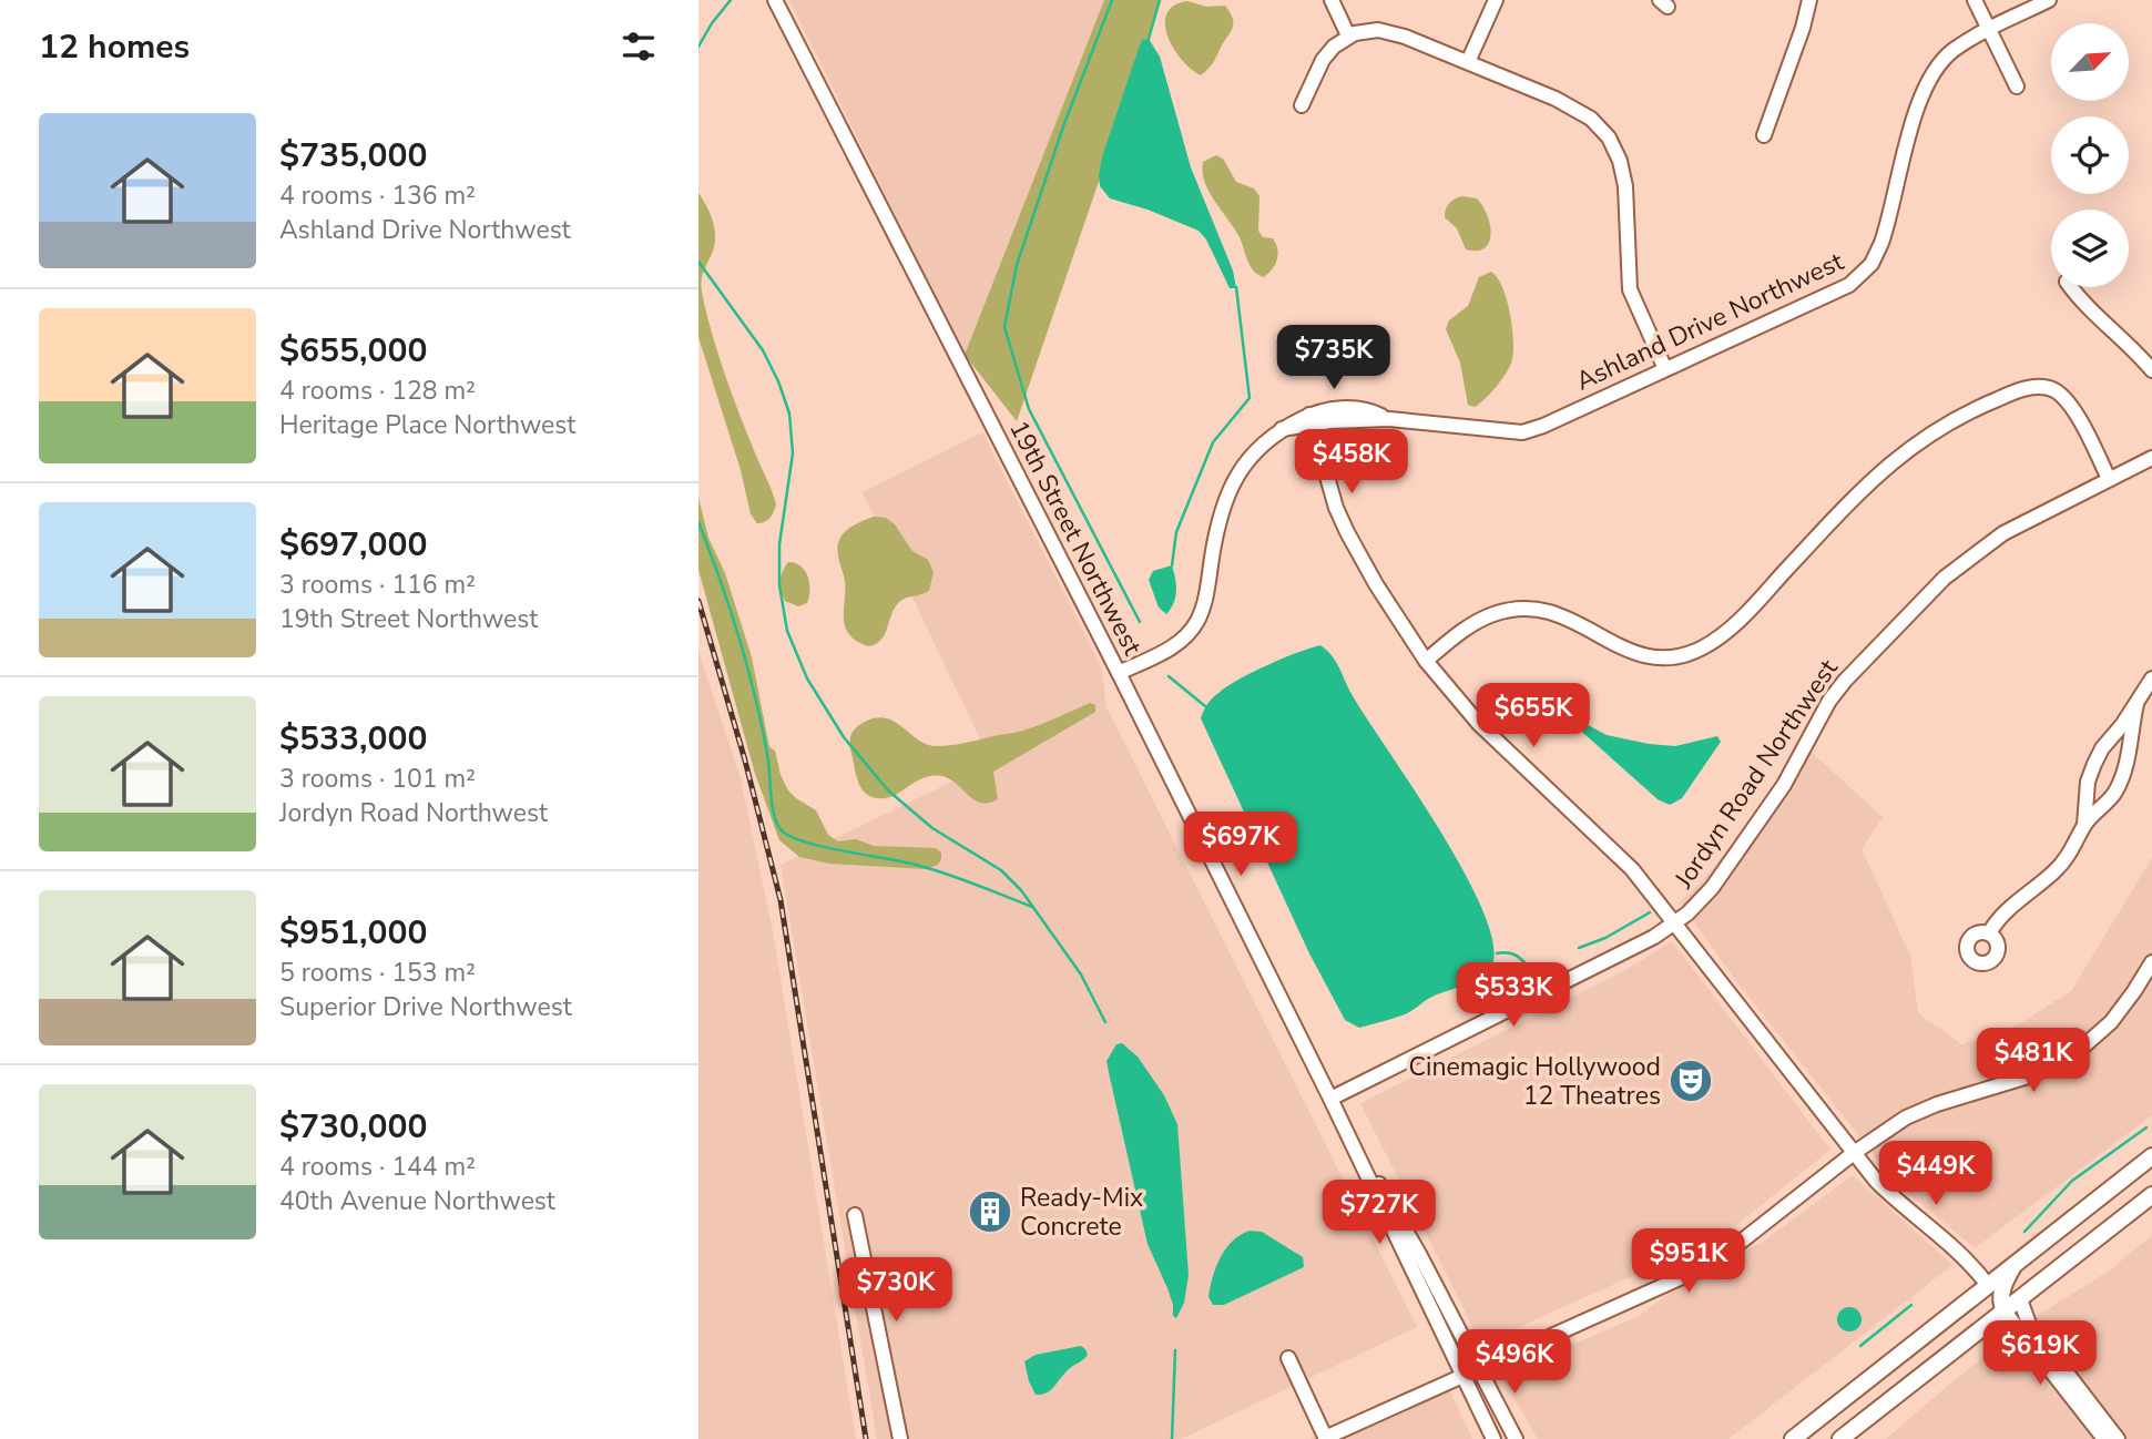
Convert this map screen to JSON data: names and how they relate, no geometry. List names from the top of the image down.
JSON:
{
  "streets": {
    "street": ["Ashland Drive Northwest", "19th Street Northwest", "Jordyn Road Northwest"]
  },
  "crossings": [
    ["Ashland Drive Northwest", "19th Street Northwest"],
    ["19th Street Northwest", "Jordyn Road Northwest"]
  ],
  "places": {
    "theatre": ["Cinemagic Hollywood 12 Theatres"],
    "building": ["Ready-Mix Concrete"]
  },
  "north": "top right",
  "page": {
    "heading": "12 homes",
    "list": [
      {
        "name": "$735,000",
        "note": "4 rooms · 136 m² · Ashland Drive Northwest"
      },
      {
        "name": "$655,000",
        "note": "4 rooms · 128 m² · Heritage Place Northwest"
      },
      {
        "name": "$697,000",
        "note": "3 rooms · 116 m² · 19th Street Northwest"
      },
      {
        "name": "$533,000",
        "note": "3 rooms · 101 m² · Jordyn Road Northwest"
      },
      {
        "name": "$951,000",
        "note": "5 rooms · 153 m² · Superior Drive Northwest"
      },
      {
        "name": "$730,000",
        "note": "4 rooms · 144 m² · 40th Avenue Northwest"
      }
    ],
    "price": [
      "$735K",
      "$458K",
      "$655K",
      "$697K",
      "$533K",
      "$481K",
      "$449K",
      "$727K",
      "$951K",
      "$730K",
      "$619K",
      "$496K"
    ]
  }
}
